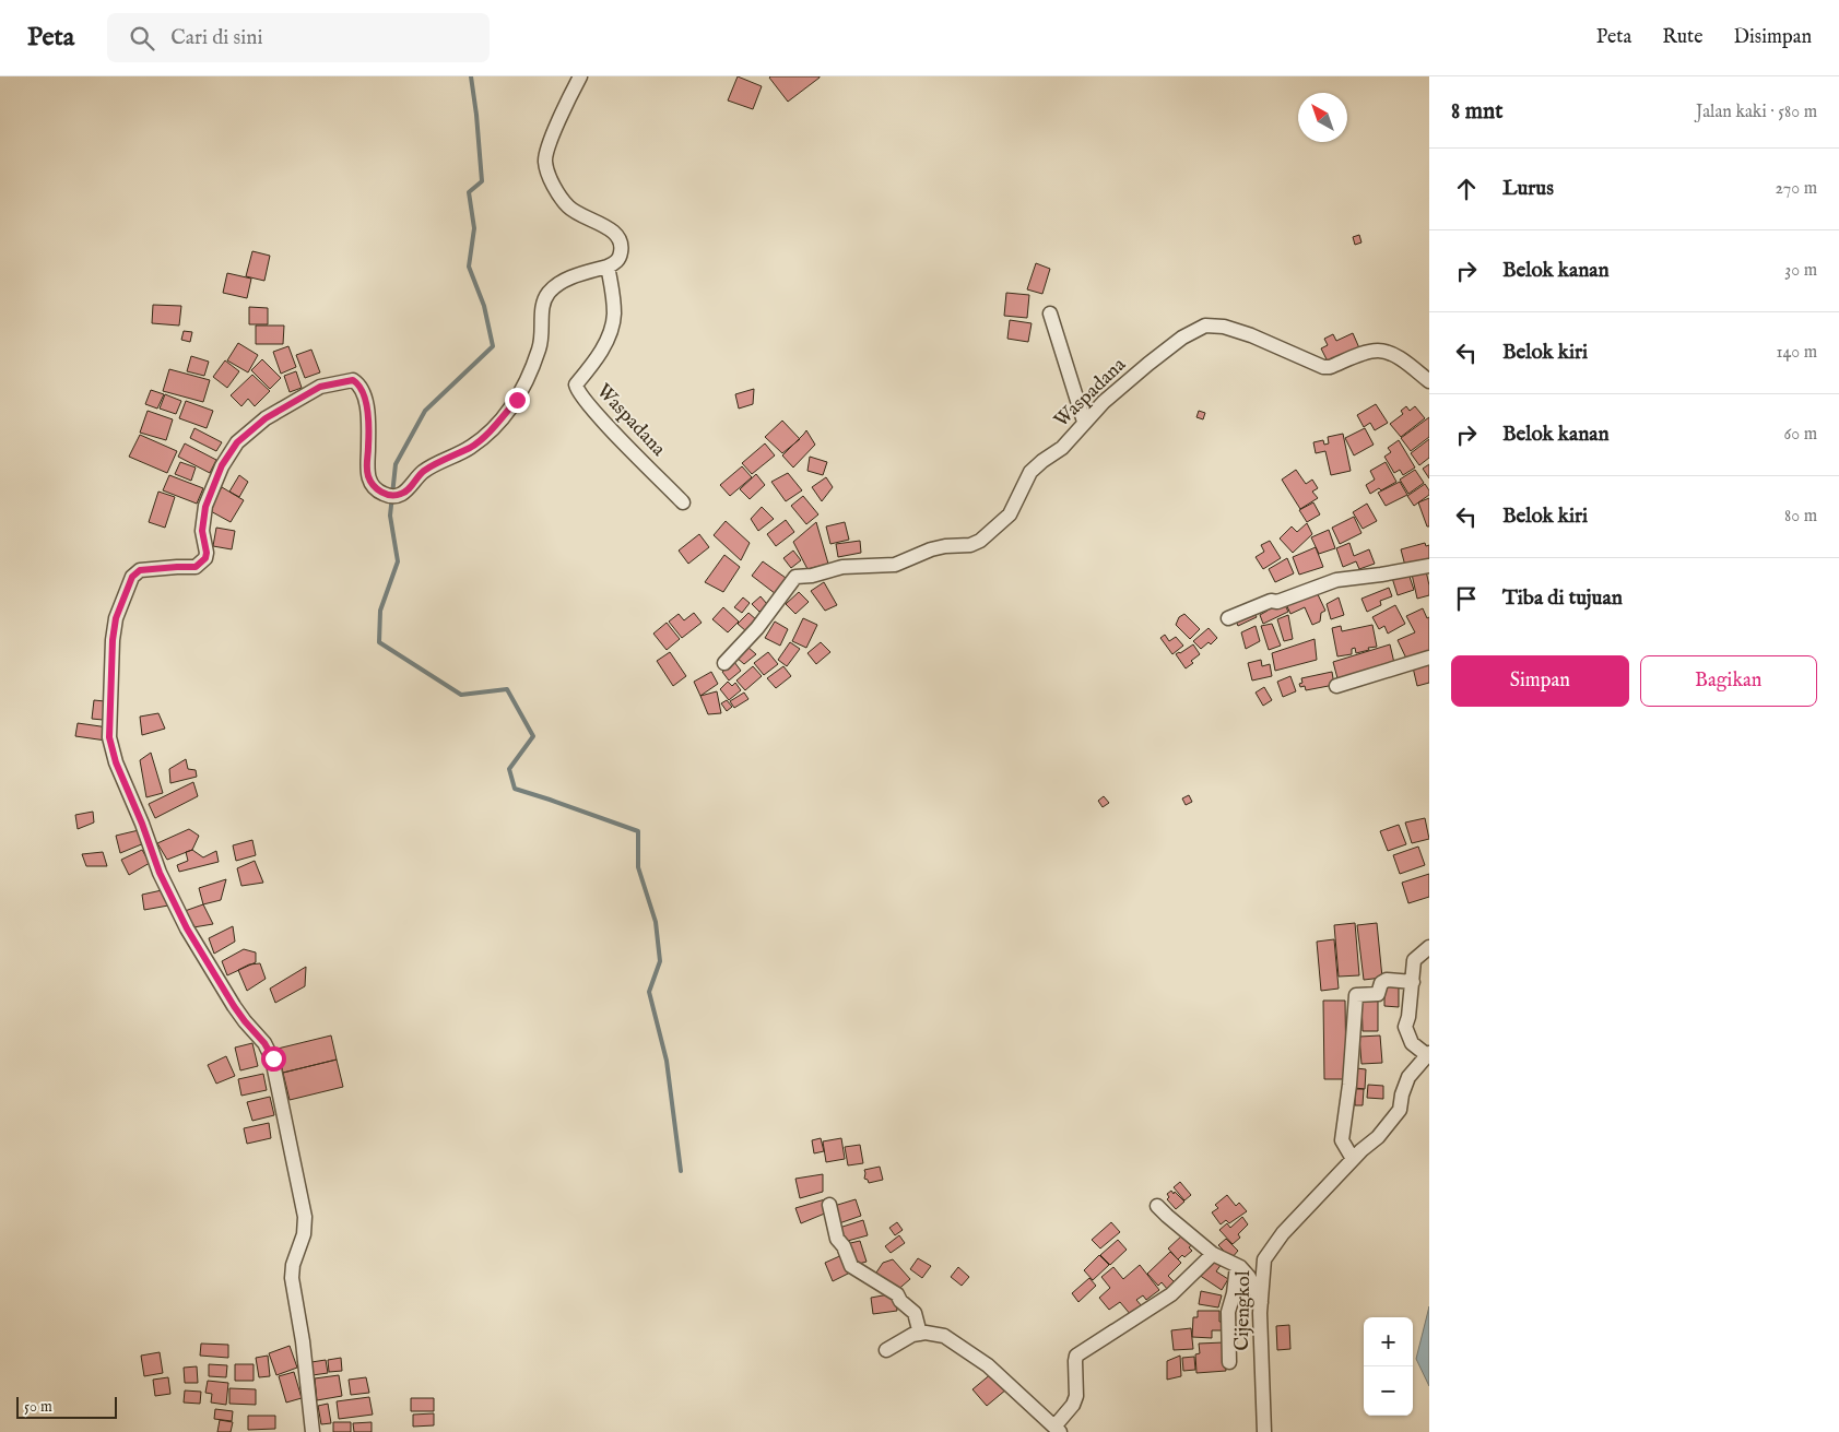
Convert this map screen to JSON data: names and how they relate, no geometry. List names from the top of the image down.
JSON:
{
  "streets": {
    "street": ["Waspadana", "Cijengkol"]
  },
  "scale_bar": "50 m",
  "north": "top left",
  "page": {
    "header": "Peta",
    "search": "Cari di sini",
    "nav": ["Peta", "Rute", "Disimpan"],
    "heading": ["8 mnt", "Jalan kaki · 580 m"],
    "list": [
      ["Lurus", "270 m"],
      ["Belok kanan", "30 m"],
      ["Belok kiri", "140 m"],
      ["Belok kanan", "60 m"],
      ["Belok kiri", "80 m"],
      "Tiba di tujuan"
    ],
    "buttons": ["Simpan", "Bagikan"],
    "map_buttons": ["+", "−"],
    "scale": "50 m"
  }
}
